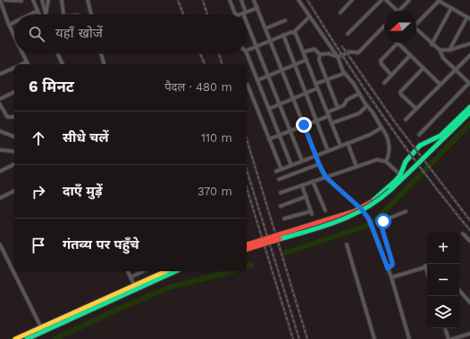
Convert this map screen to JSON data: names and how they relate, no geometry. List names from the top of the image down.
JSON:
{
  "north": "left",
  "page": {
    "search": "यहाँ खोजें",
    "heading": ["6 मिनट", "पैदल · 480 m"],
    "list": [
      ["सीधे चलें", "110 m"],
      ["दाएँ मुड़ें", "370 m"],
      "गंतव्य पर पहुँचे"
    ],
    "map_buttons": ["+", "−"]
  }
}
